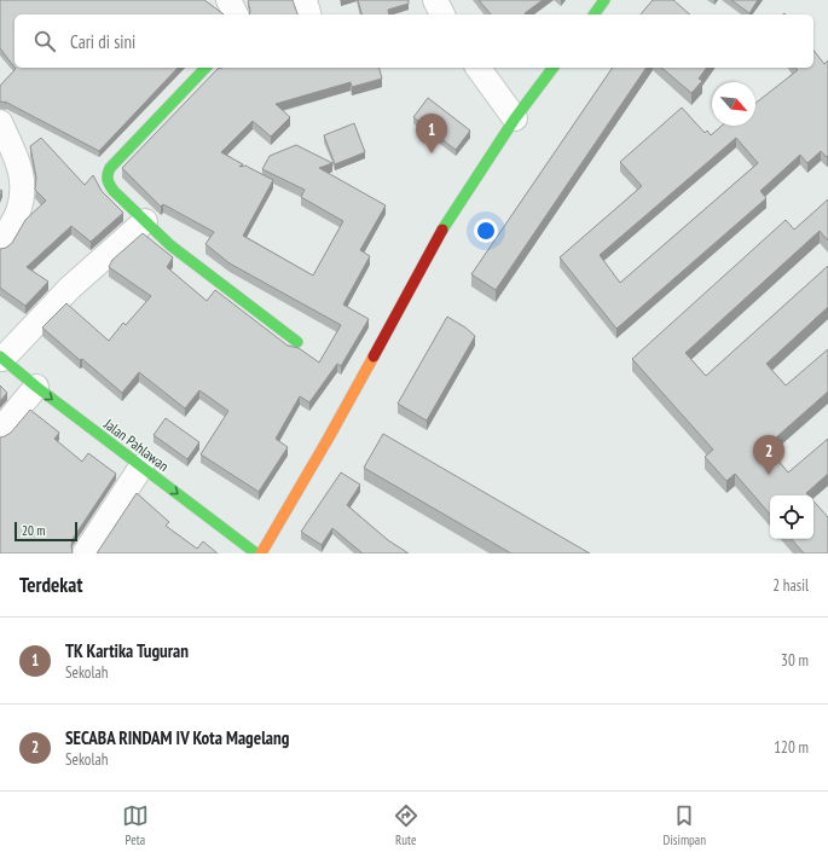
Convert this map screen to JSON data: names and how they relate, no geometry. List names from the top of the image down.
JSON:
{
  "streets": {
    "street": ["Jalan Pahlawan"]
  },
  "one_way": ["Jalan Pahlawan"],
  "scale_bar": "20 m",
  "north": "bottom right",
  "page": {
    "search": "Cari di sini",
    "pins": ["1", "2"],
    "scale": "20 m",
    "heading": ["Terdekat", "2 hasil"],
    "list": [
      {
        "mark": "1",
        "name": "TK Kartika Tuguran",
        "note": "Sekolah",
        "value": "30 m"
      },
      {
        "mark": "2",
        "name": "SECABA RINDAM IV Kota Magelang",
        "note": "Sekolah",
        "value": "120 m"
      }
    ],
    "nav": ["Peta", "Rute", "Disimpan"]
  }
}
